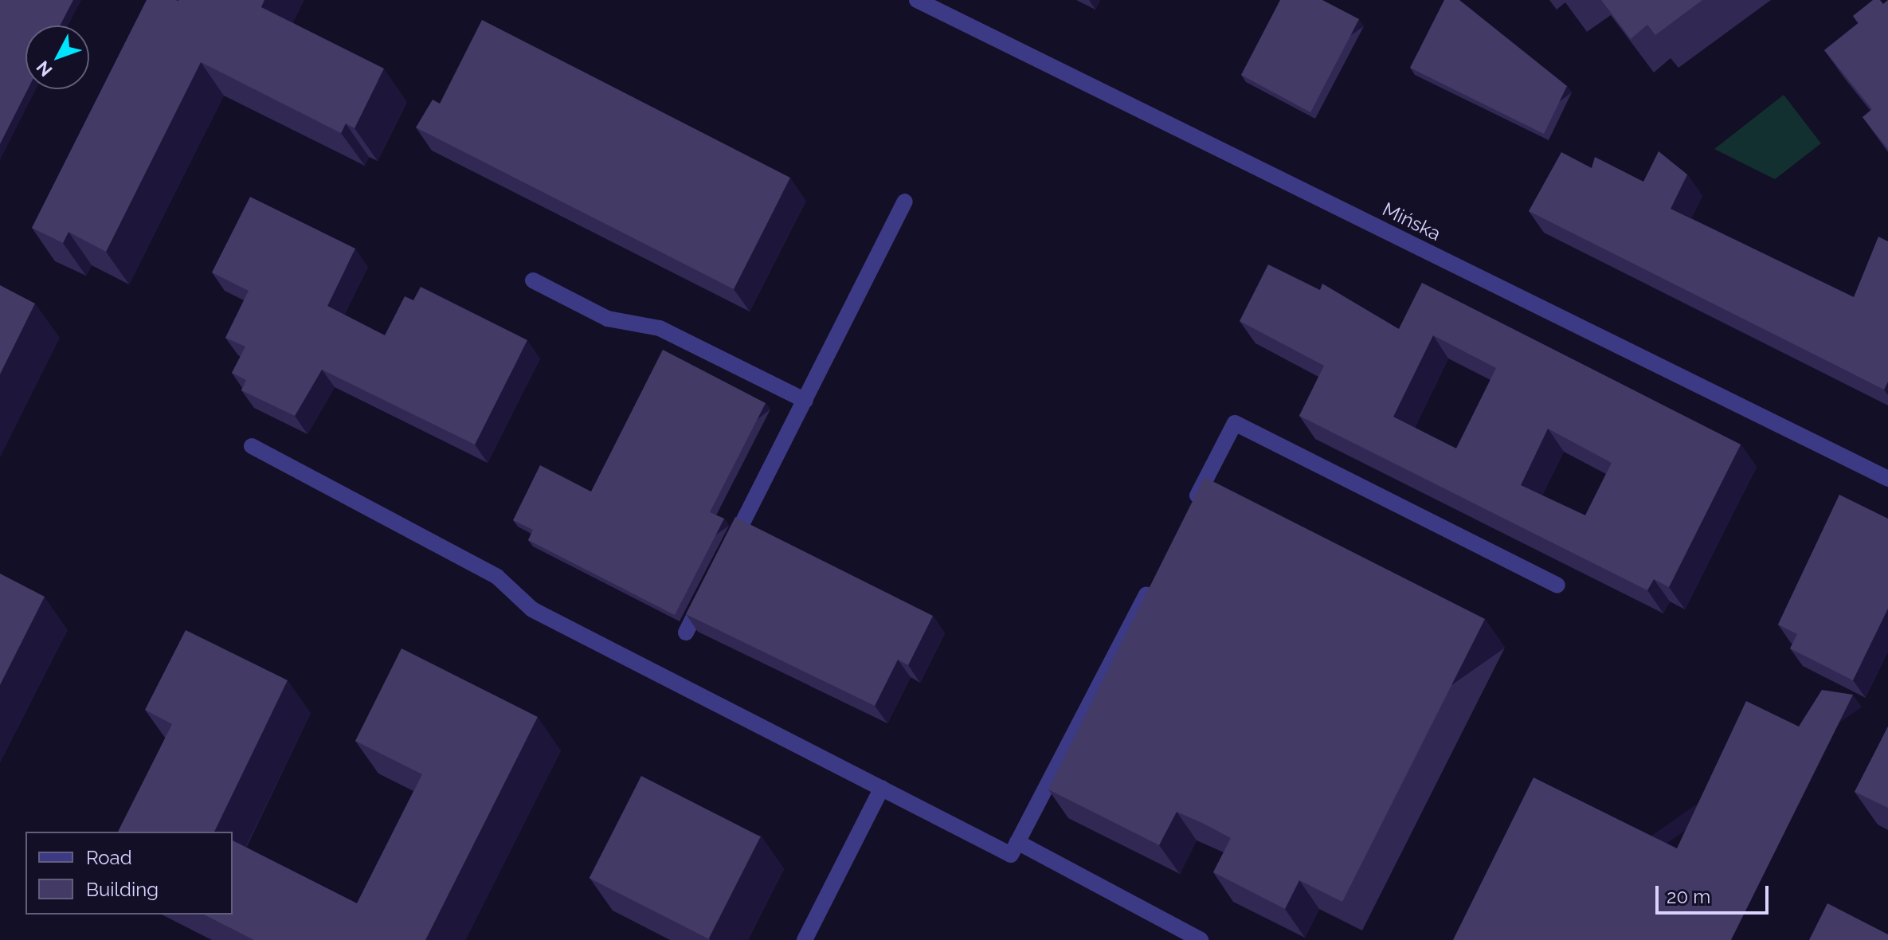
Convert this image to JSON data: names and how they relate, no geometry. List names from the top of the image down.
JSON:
{
  "streets": {
    "street": ["Mińska"]
  },
  "legend": ["Road", "Building"],
  "scale_bar": "20 m",
  "north": "bottom left"
}
